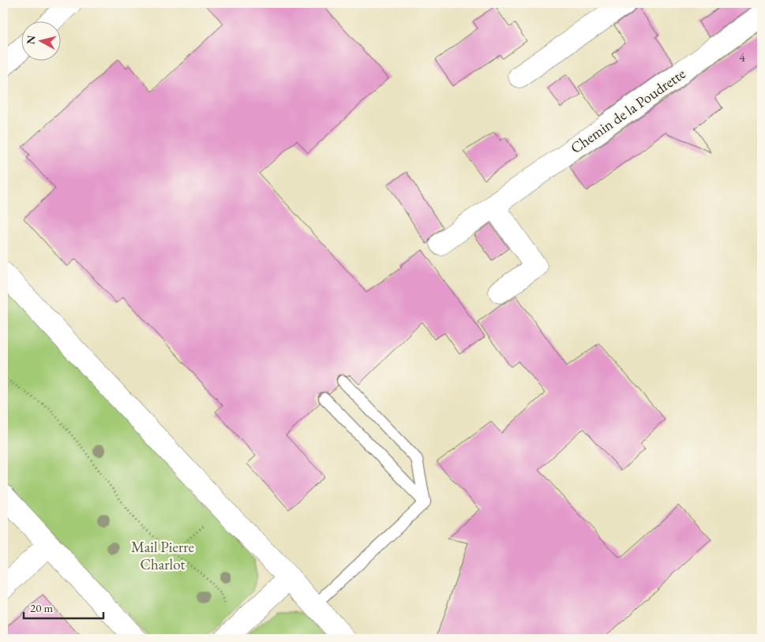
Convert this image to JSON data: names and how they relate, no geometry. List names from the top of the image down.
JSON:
{
  "streets": {
    "street": ["Chemin de la Poudrette"]
  },
  "parks": ["Mail Pierre Charlot"],
  "house_numbers": ["4"],
  "scale_bar": "20 m",
  "north": "left"
}
